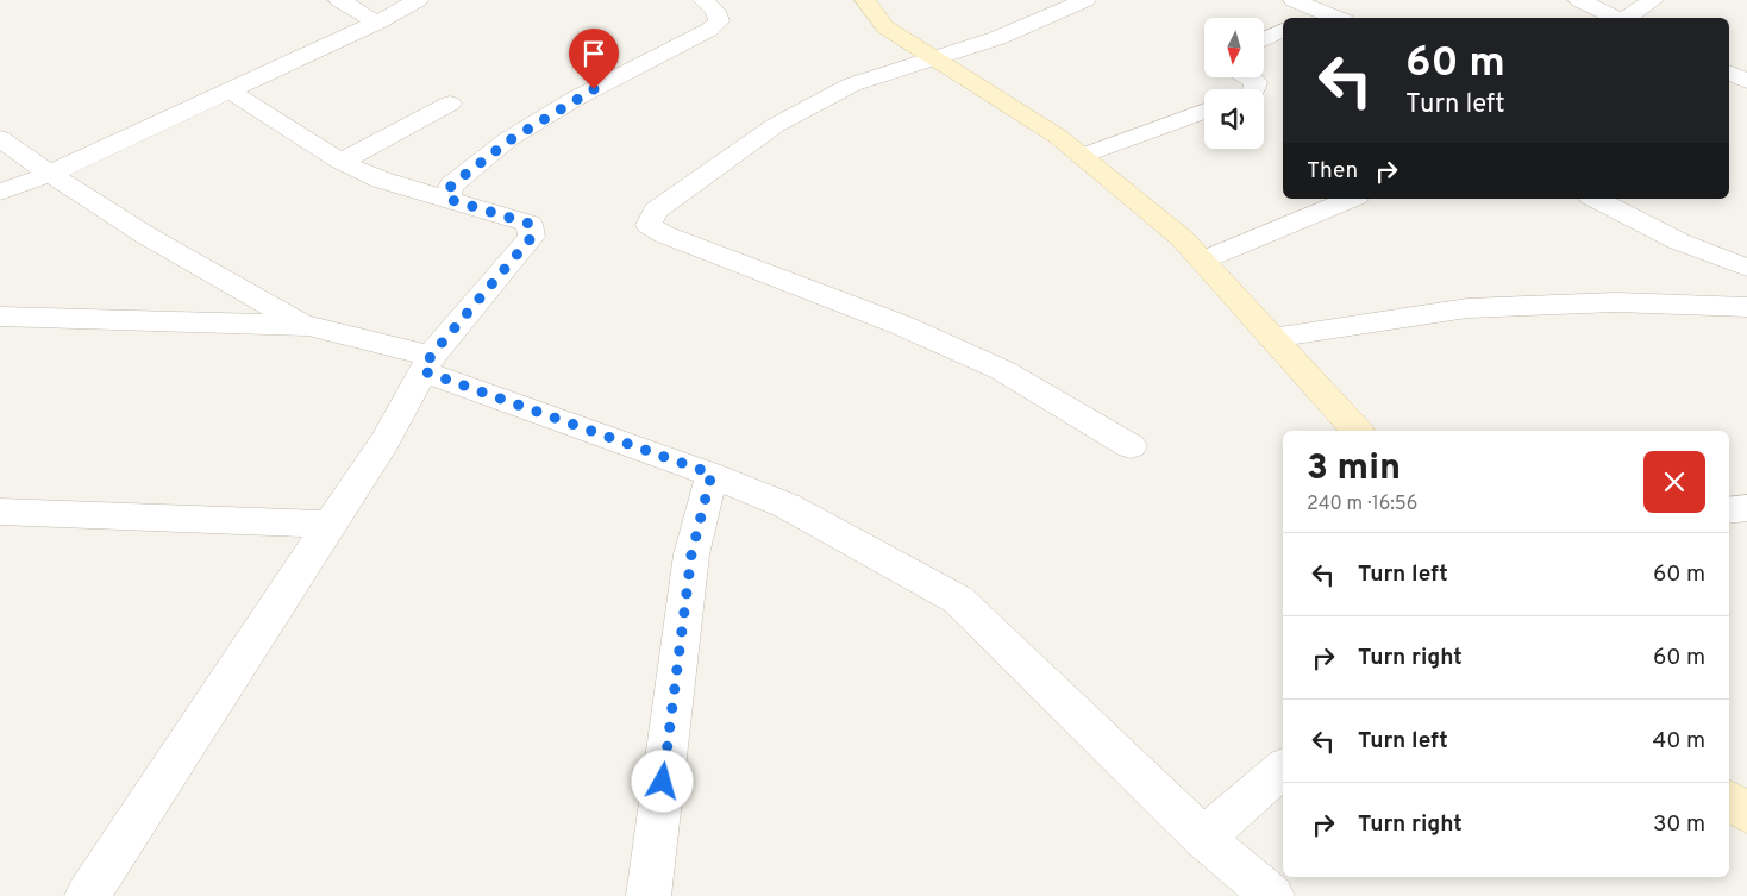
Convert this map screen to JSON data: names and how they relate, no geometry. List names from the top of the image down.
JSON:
{
  "north": "bottom",
  "page": {
    "turn": ["60 m", "Turn left"],
    "then": "Then",
    "heading": ["3 min", "240 m · 16:56"],
    "list": [
      {
        "name": "Turn left",
        "value": "60 m"
      },
      {
        "name": "Turn right",
        "value": "60 m"
      },
      {
        "name": "Turn left",
        "value": "40 m"
      },
      {
        "name": "Turn right",
        "value": "30 m"
      }
    ]
  }
}
